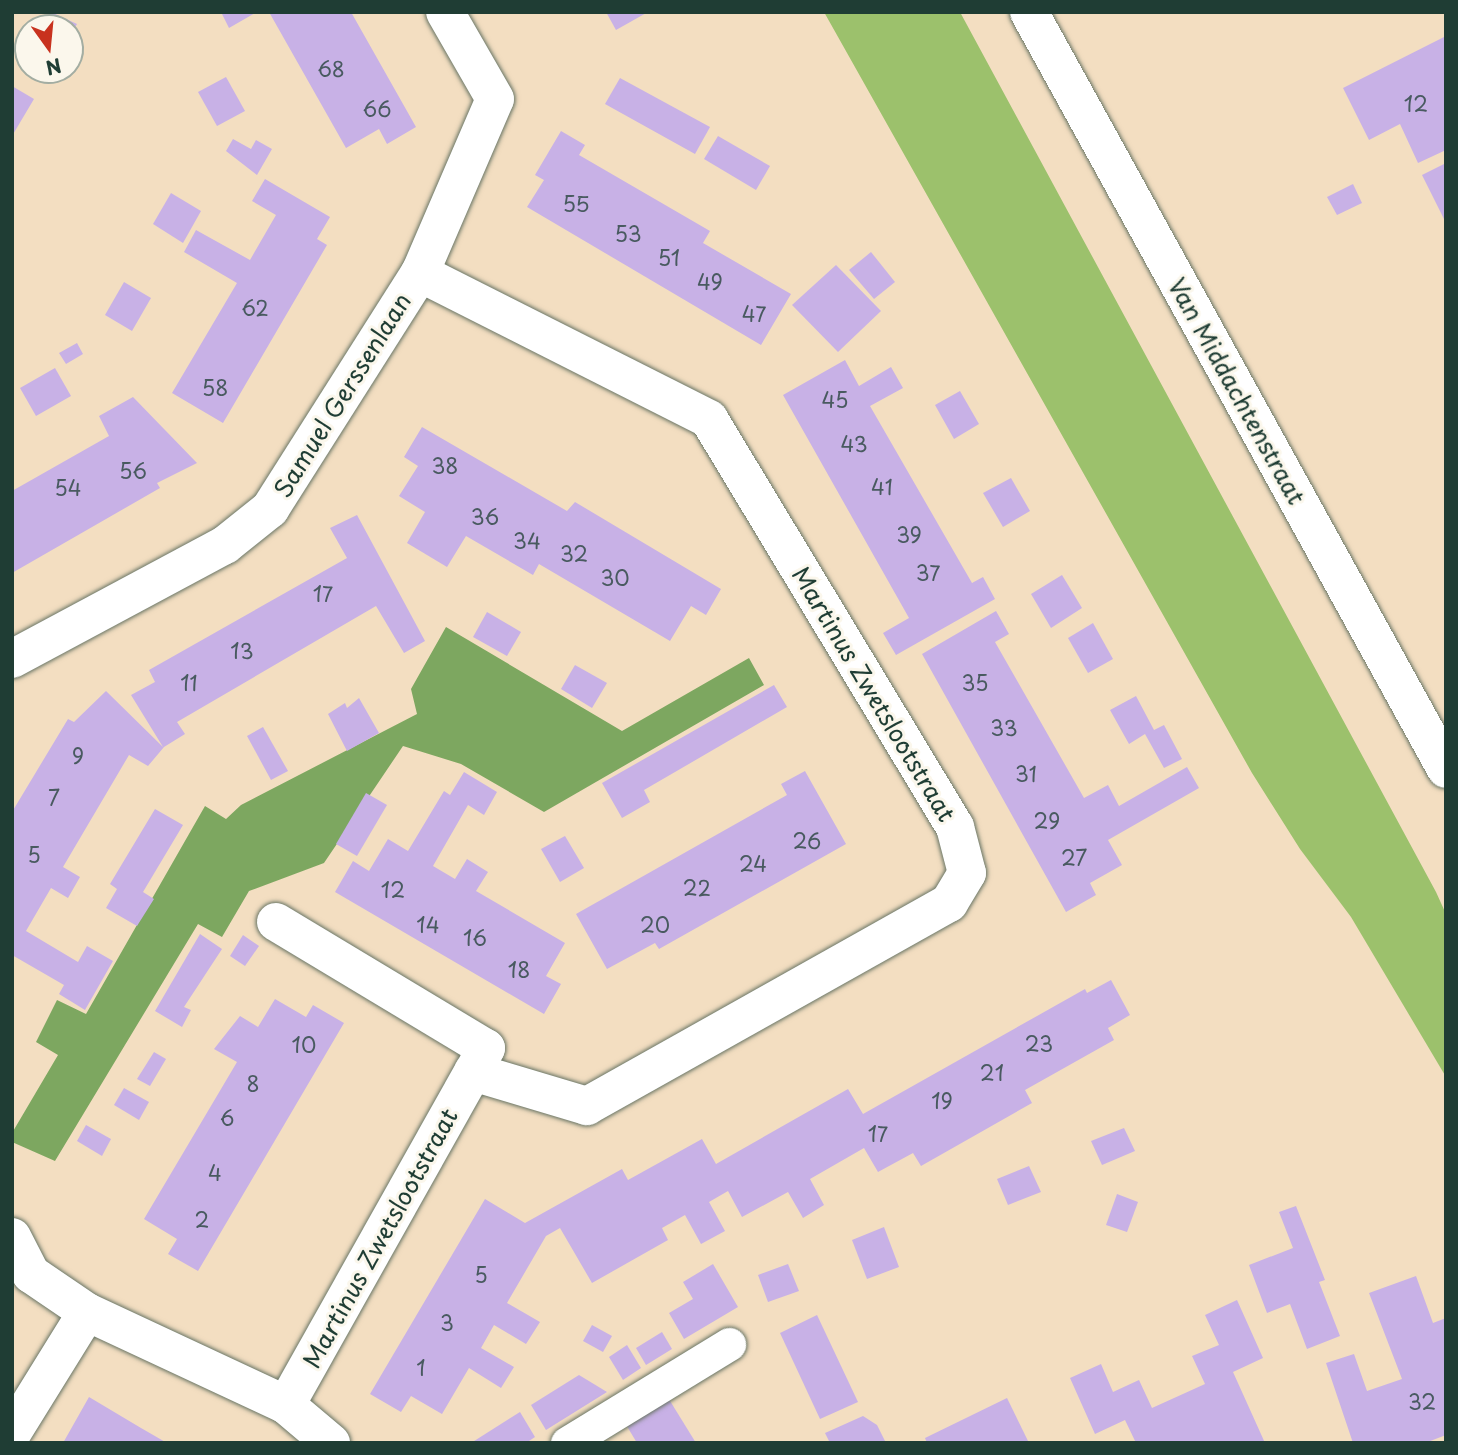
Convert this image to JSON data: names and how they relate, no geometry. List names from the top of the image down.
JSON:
{
  "streets": {
    "street": ["Van Middachtenstraat", "Samuel Gerssenlaan", "Martinus Zwetslootstraat"]
  },
  "crossings": [
    ["Samuel Gerssenlaan", "Martinus Zwetslootstraat"]
  ],
  "house_numbers": [
    "68",
    "12",
    "66",
    "55",
    "53",
    "51",
    "49",
    "62",
    "47",
    "58",
    "45",
    "43",
    "38",
    "56",
    "41",
    "54",
    "36",
    "39",
    "34",
    "32",
    "37",
    "30",
    "17",
    "13",
    "11",
    "35",
    "33",
    "9",
    "31",
    "7",
    "29",
    "26",
    "5",
    "27",
    "24",
    "22",
    "12",
    "14",
    "20",
    "16",
    "18",
    "23",
    "10",
    "21",
    "8",
    "19",
    "6",
    "17",
    "4",
    "2",
    "5",
    "3",
    "1",
    "32"
  ],
  "north": "bottom"
}
